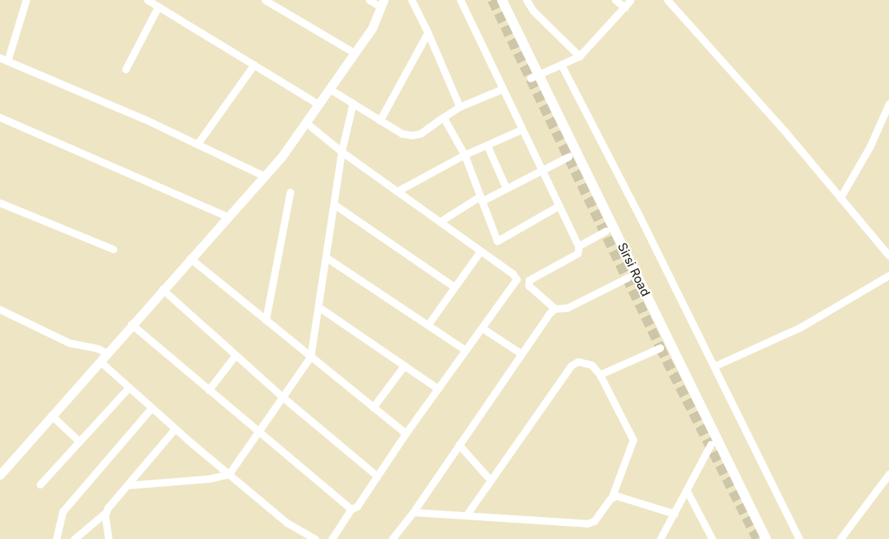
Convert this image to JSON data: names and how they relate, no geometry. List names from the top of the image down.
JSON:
{
  "streets": {
    "main road": ["Sirsi Road"]
  }
}
